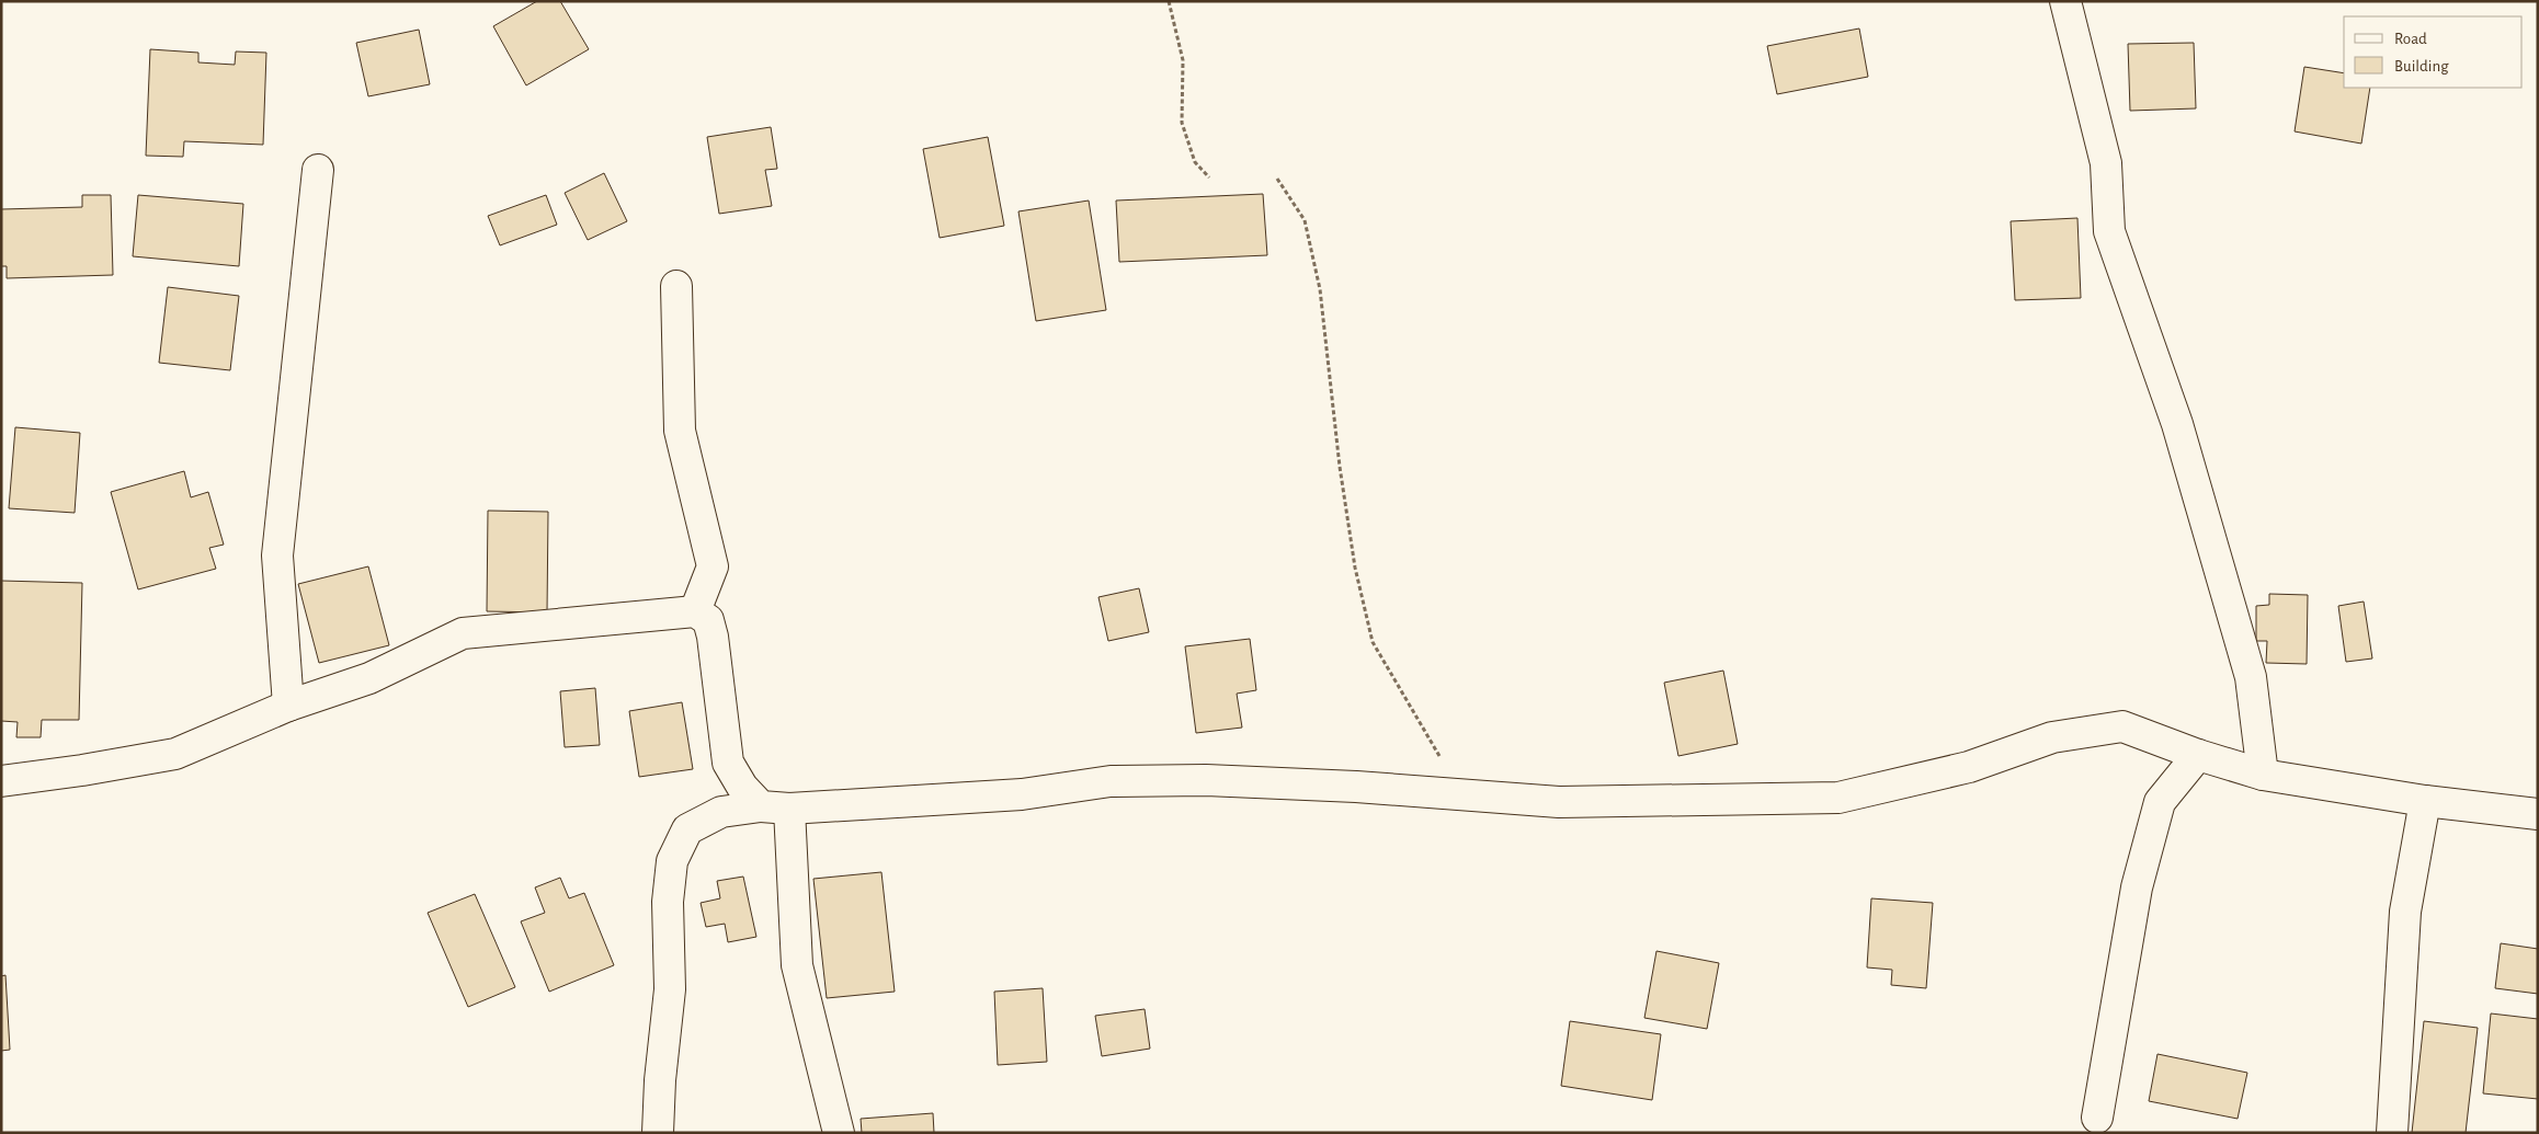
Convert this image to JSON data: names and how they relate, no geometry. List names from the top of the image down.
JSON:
{
  "legend": ["Road", "Building"]
}
